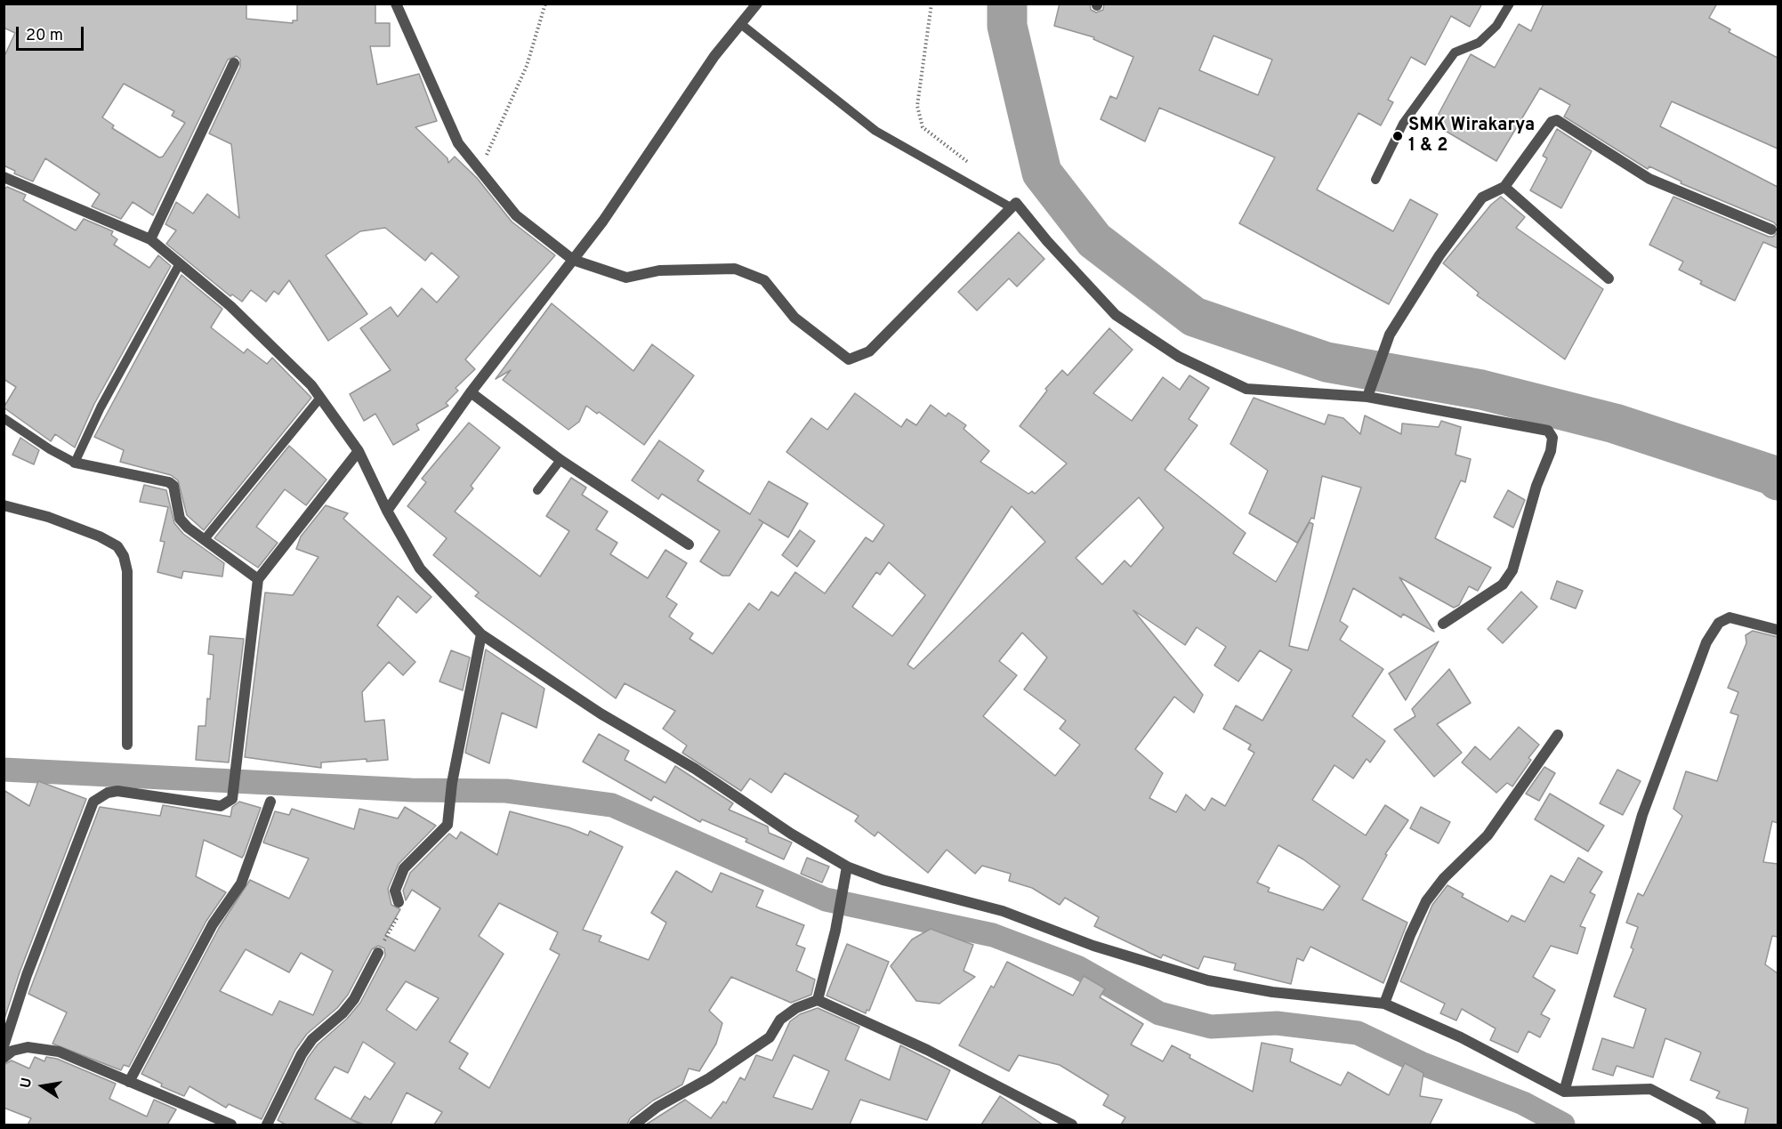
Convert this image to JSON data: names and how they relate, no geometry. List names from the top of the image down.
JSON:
{
  "places": ["SMK Wirakarya 1 & 2"],
  "scale_bar": "20 m",
  "north": "left"
}
